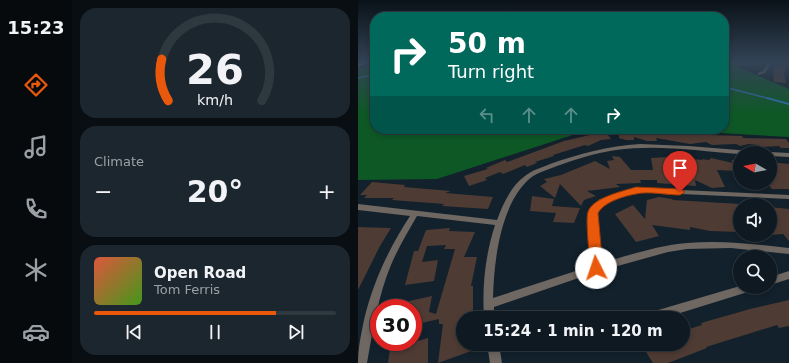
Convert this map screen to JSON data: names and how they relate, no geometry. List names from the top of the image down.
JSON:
{
  "north": "left",
  "page": {
    "tabs": "15:23",
    "turn": ["50 m", "Turn right"],
    "tile": "Climate",
    "heat": ["−", "20°", "+"],
    "song": ["Open Road", "Tom Ferris"],
    "limit": "30",
    "trip": "15:24 · 1 min · 120 m",
    "gauge": ["26", "km/h"]
  }
}
